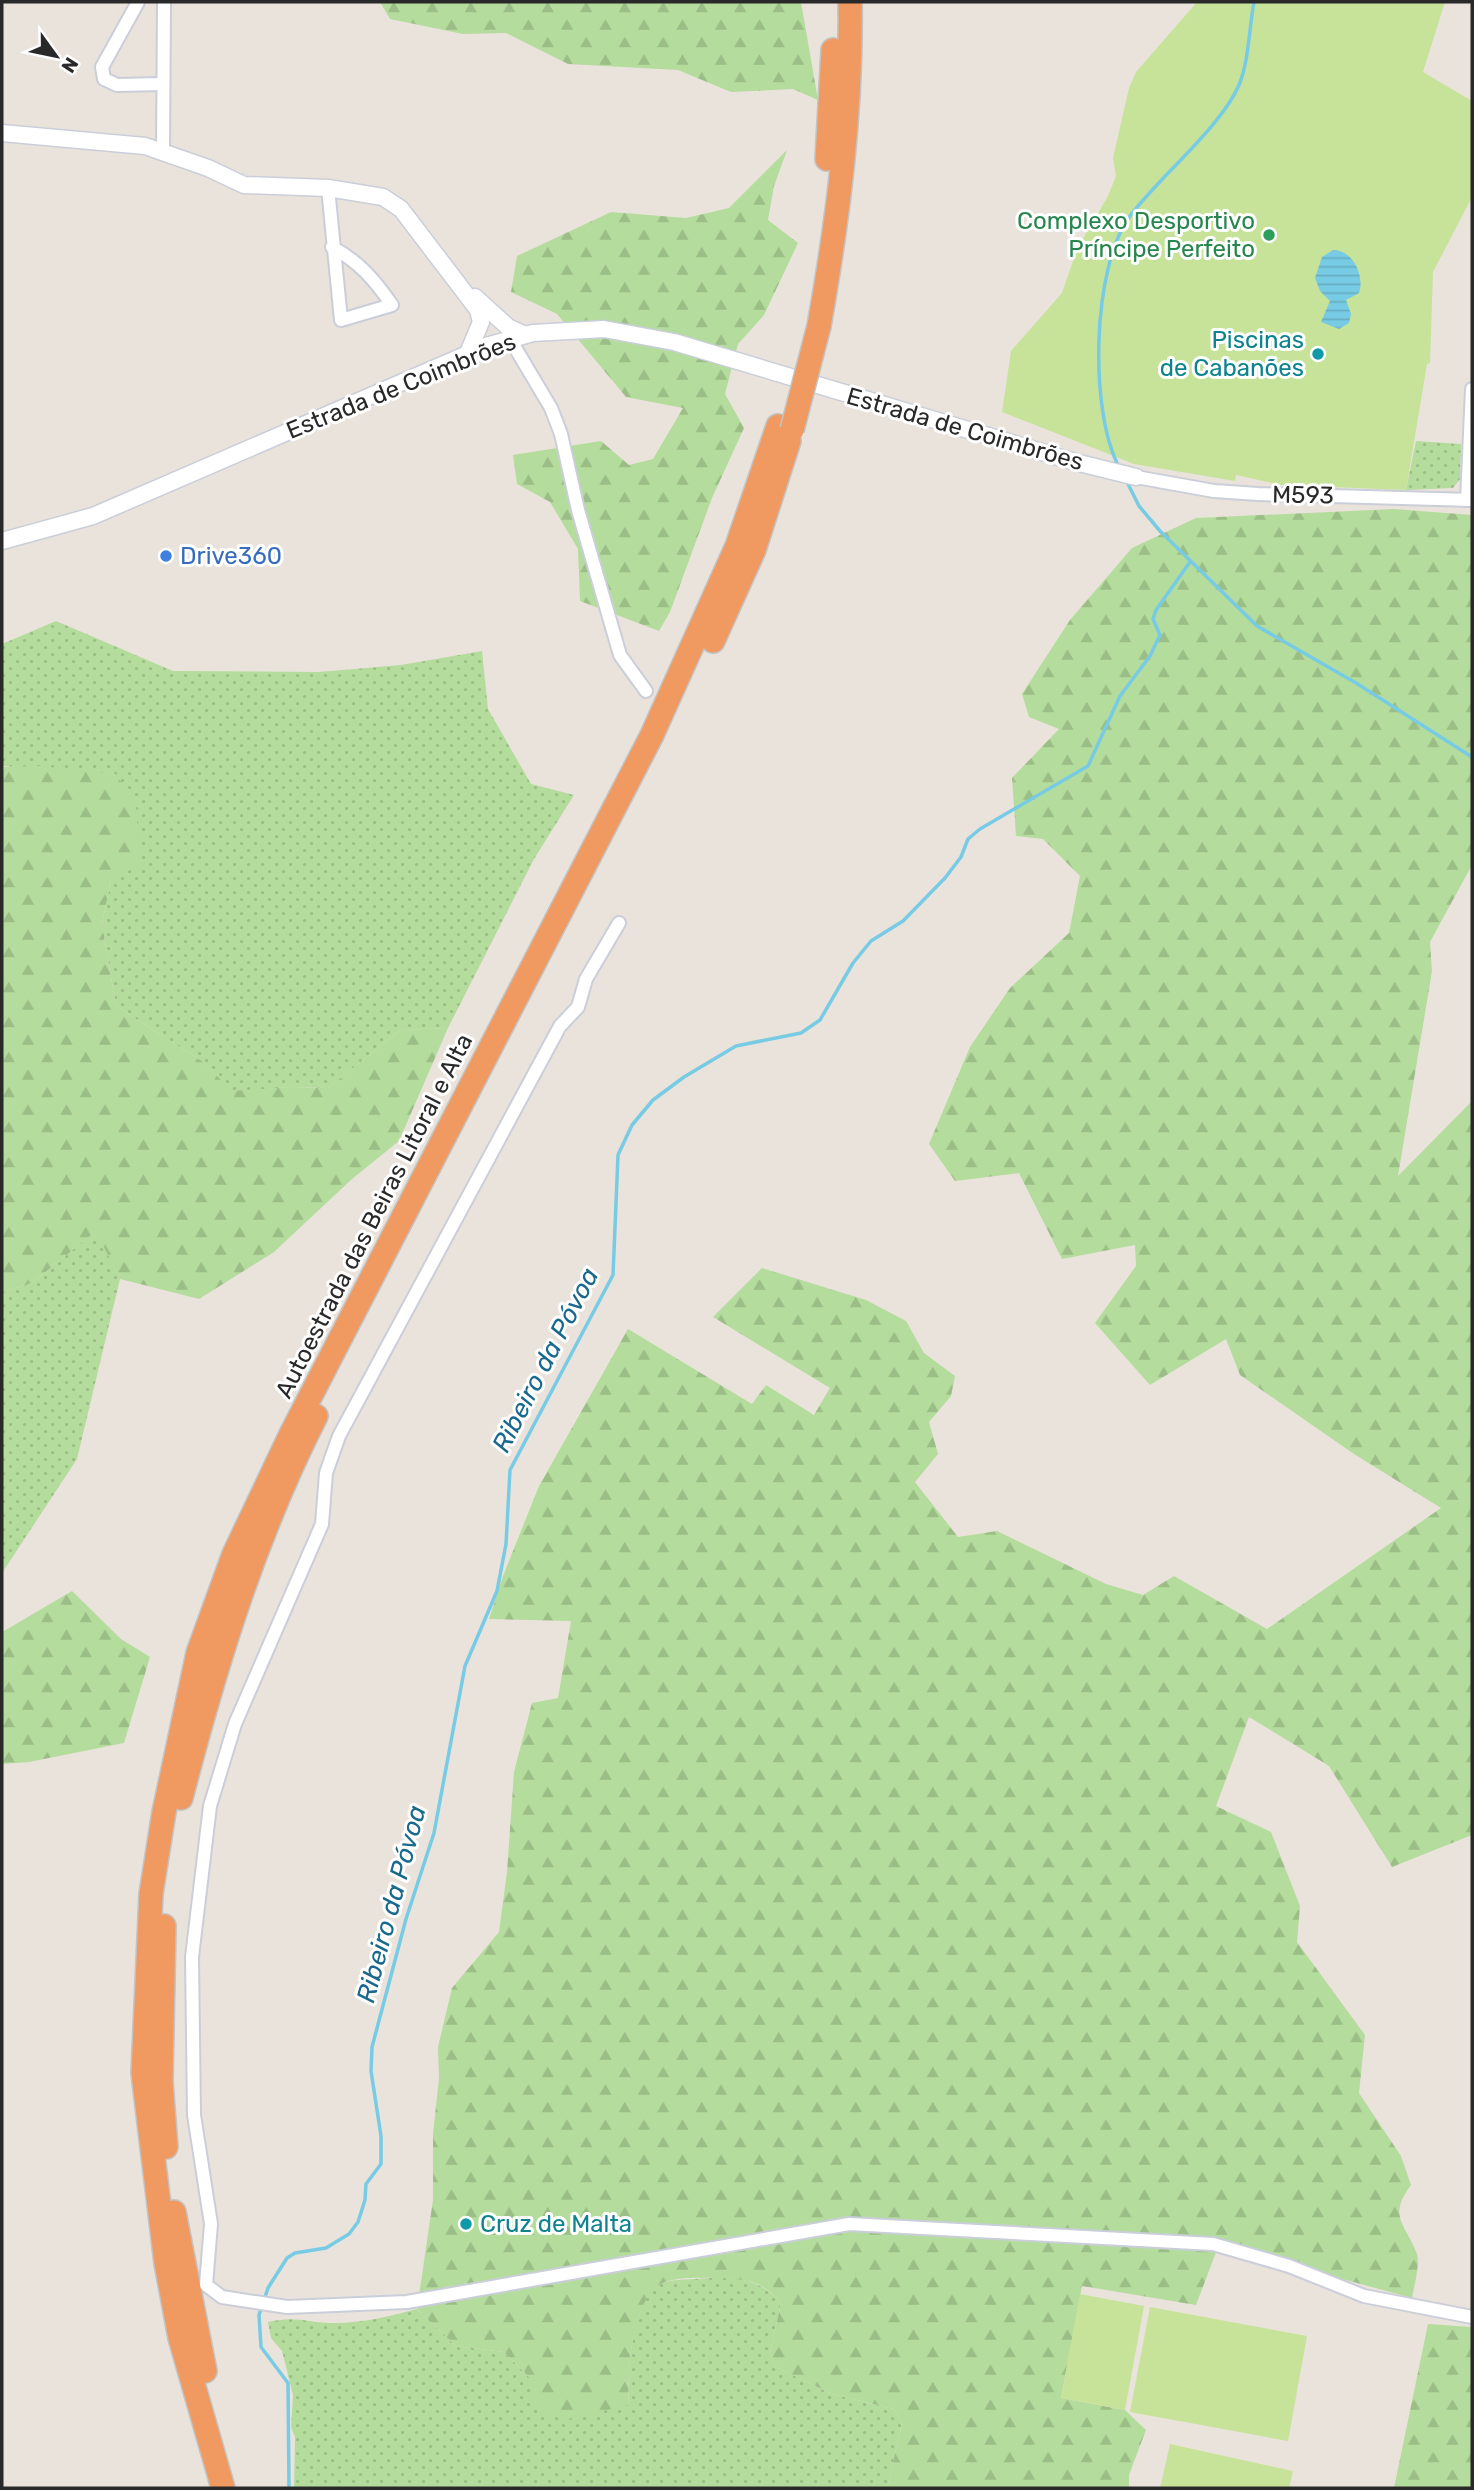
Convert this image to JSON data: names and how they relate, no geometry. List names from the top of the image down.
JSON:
{
  "streets": {
    "highway": ["Autoestrada das Beiras Litoral e Alta"],
    "street": ["Estrada de Coimbrões", "M593"]
  },
  "crossings": [
    ["Estrada de Coimbrões", "M593"]
  ],
  "water": ["Ribeiro da Póvoa"],
  "places": [
    "Complexo Desportivo Príncipe Perfeito",
    "Piscinas de Cabanões",
    "Drive360",
    "Cruz de Malta"
  ],
  "north": "bottom right"
}
